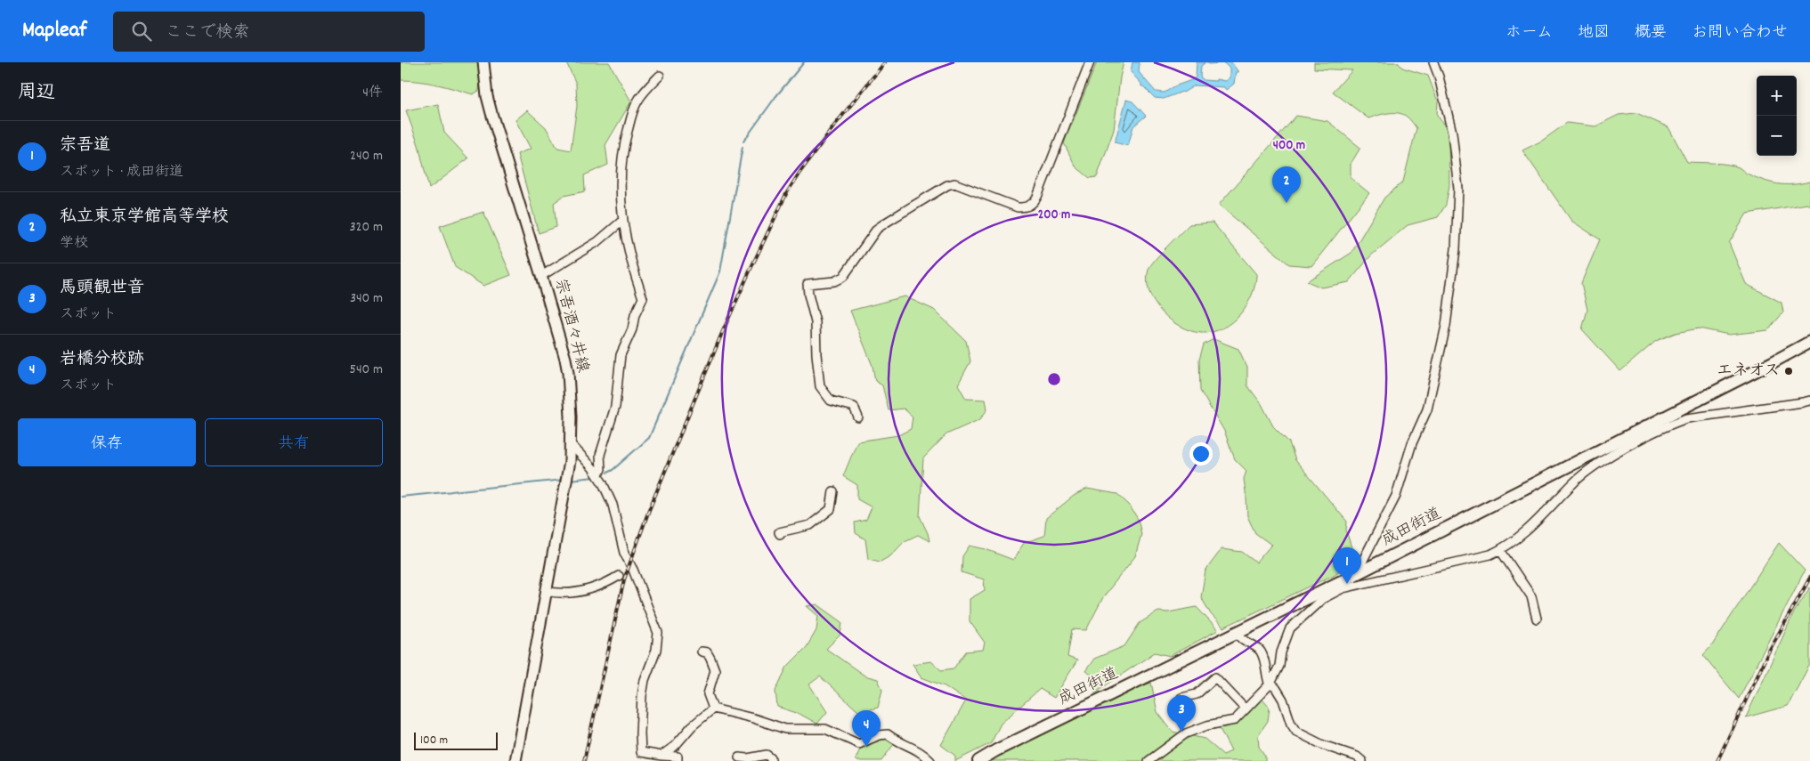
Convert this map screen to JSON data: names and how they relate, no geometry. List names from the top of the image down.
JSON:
{
  "streets": {
    "highway": ["成田街道"],
    "main road": ["宗吾酒々井線"]
  },
  "places": ["エネオス"],
  "scale_bar": "100 m",
  "page": {
    "header": "Mapleaf",
    "search": "ここで検索",
    "nav": [
      "ホーム",
      "地図",
      "概要",
      "お問い合わせ"
    ],
    "heading": ["周辺", "4件"],
    "map_buttons": ["+", "−"],
    "list": [
      {
        "mark": "1",
        "name": "宗吾道",
        "note": "スポット · 成田街道",
        "value": "240 m"
      },
      {
        "mark": "2",
        "name": "私立東京学館高等学校",
        "note": "学校",
        "value": "320 m"
      },
      {
        "mark": "3",
        "name": "馬頭観世音",
        "note": "スポット",
        "value": "340 m"
      },
      {
        "mark": "4",
        "name": "岩橋分校跡",
        "note": "スポット",
        "value": "540 m"
      }
    ],
    "pins": [
      "2",
      "1",
      "3",
      "4"
    ],
    "buttons": ["保存", "共有"],
    "scale": "100 m"
  },
  "rings": ["400 m", "200 m"]
}
